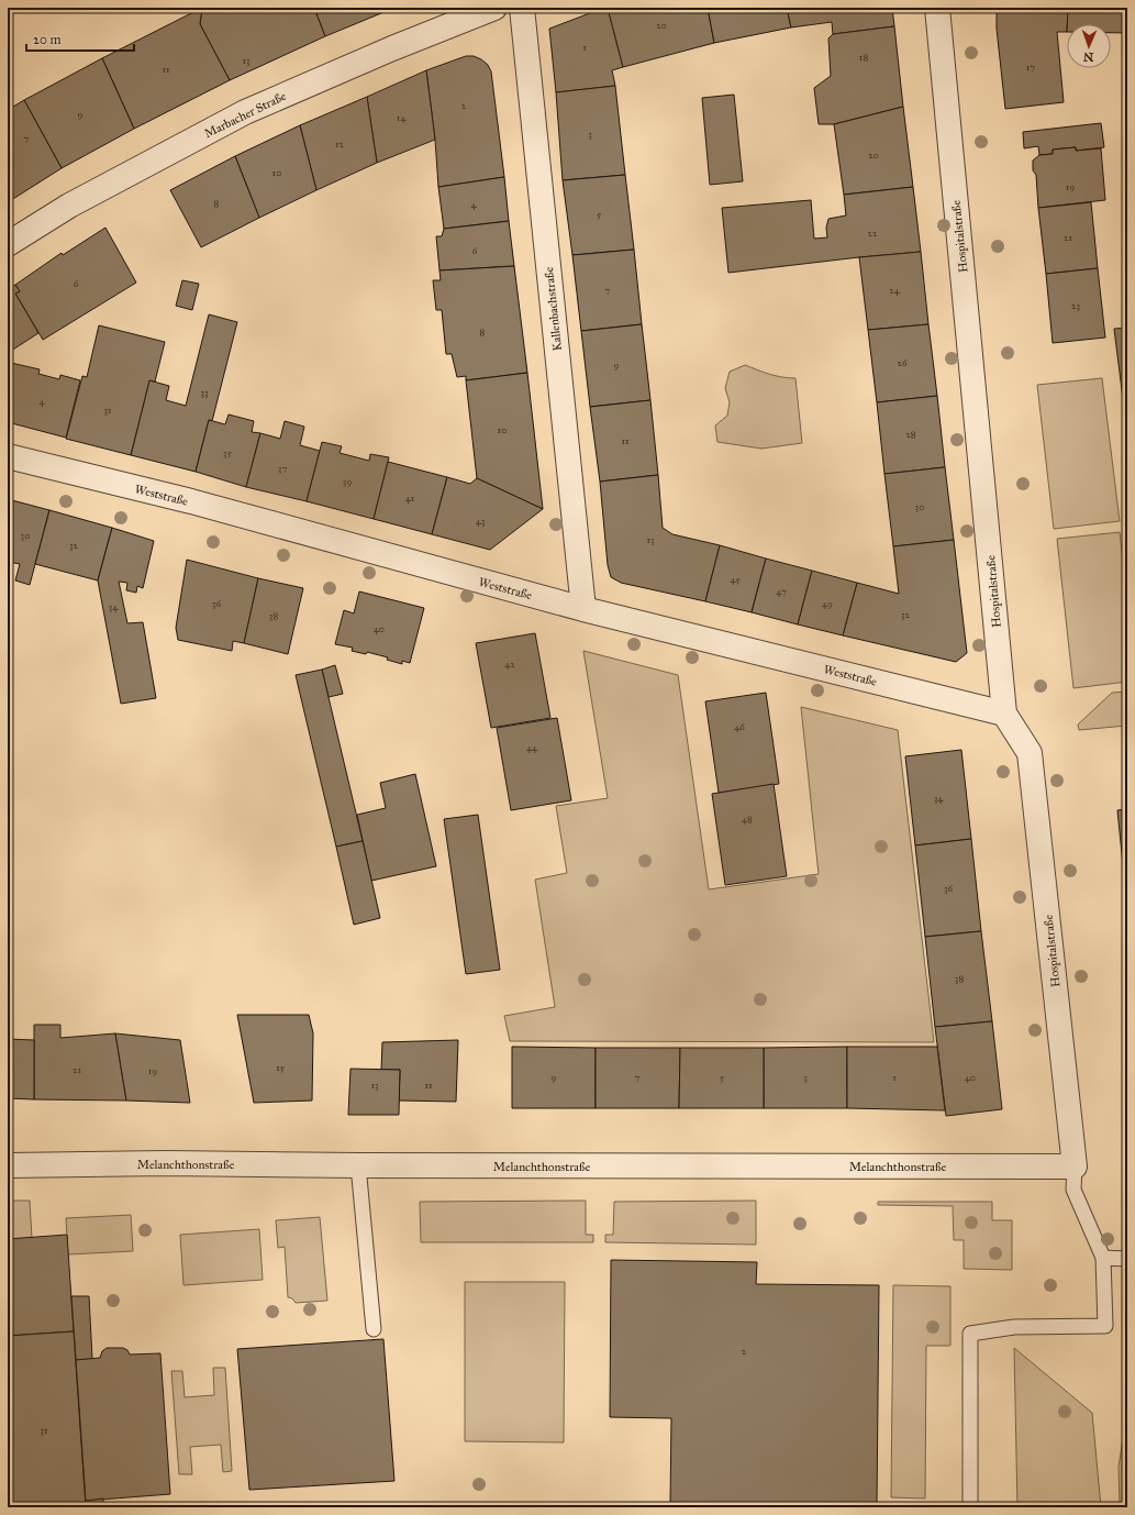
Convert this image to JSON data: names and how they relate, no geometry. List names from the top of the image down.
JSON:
{
  "streets": {
    "street": [
      "Marbacher Straße",
      "Hospitalstraße",
      "Kallenbachstraße",
      "Weststraße",
      "Melanchthonstraße"
    ]
  },
  "crossings": [
    ["Hospitalstraße", "Weststraße"],
    ["Hospitalstraße", "Melanchthonstraße"],
    ["Kallenbachstraße", "Weststraße"]
  ],
  "house_numbers": [
    "20",
    "1",
    "18",
    "13",
    "17",
    "11",
    "2",
    "9",
    "14",
    "3",
    "7",
    "12",
    "20",
    "10",
    "19",
    "8",
    "4",
    "5",
    "22",
    "21",
    "6",
    "6",
    "7",
    "24",
    "23",
    "8",
    "26",
    "9",
    "33",
    "4",
    "31",
    "10",
    "28",
    "11",
    "35",
    "37",
    "39",
    "41",
    "30",
    "43",
    "30",
    "13",
    "32",
    "45",
    "47",
    "36",
    "49",
    "34",
    "32",
    "38",
    "40",
    "42",
    "46",
    "44",
    "34",
    "48",
    "36",
    "38",
    "15",
    "21",
    "19",
    "9",
    "7",
    "5",
    "3",
    "1",
    "40",
    "13",
    "11",
    "2",
    "31"
  ],
  "scale_bar": "20 m",
  "north": "bottom"
}
